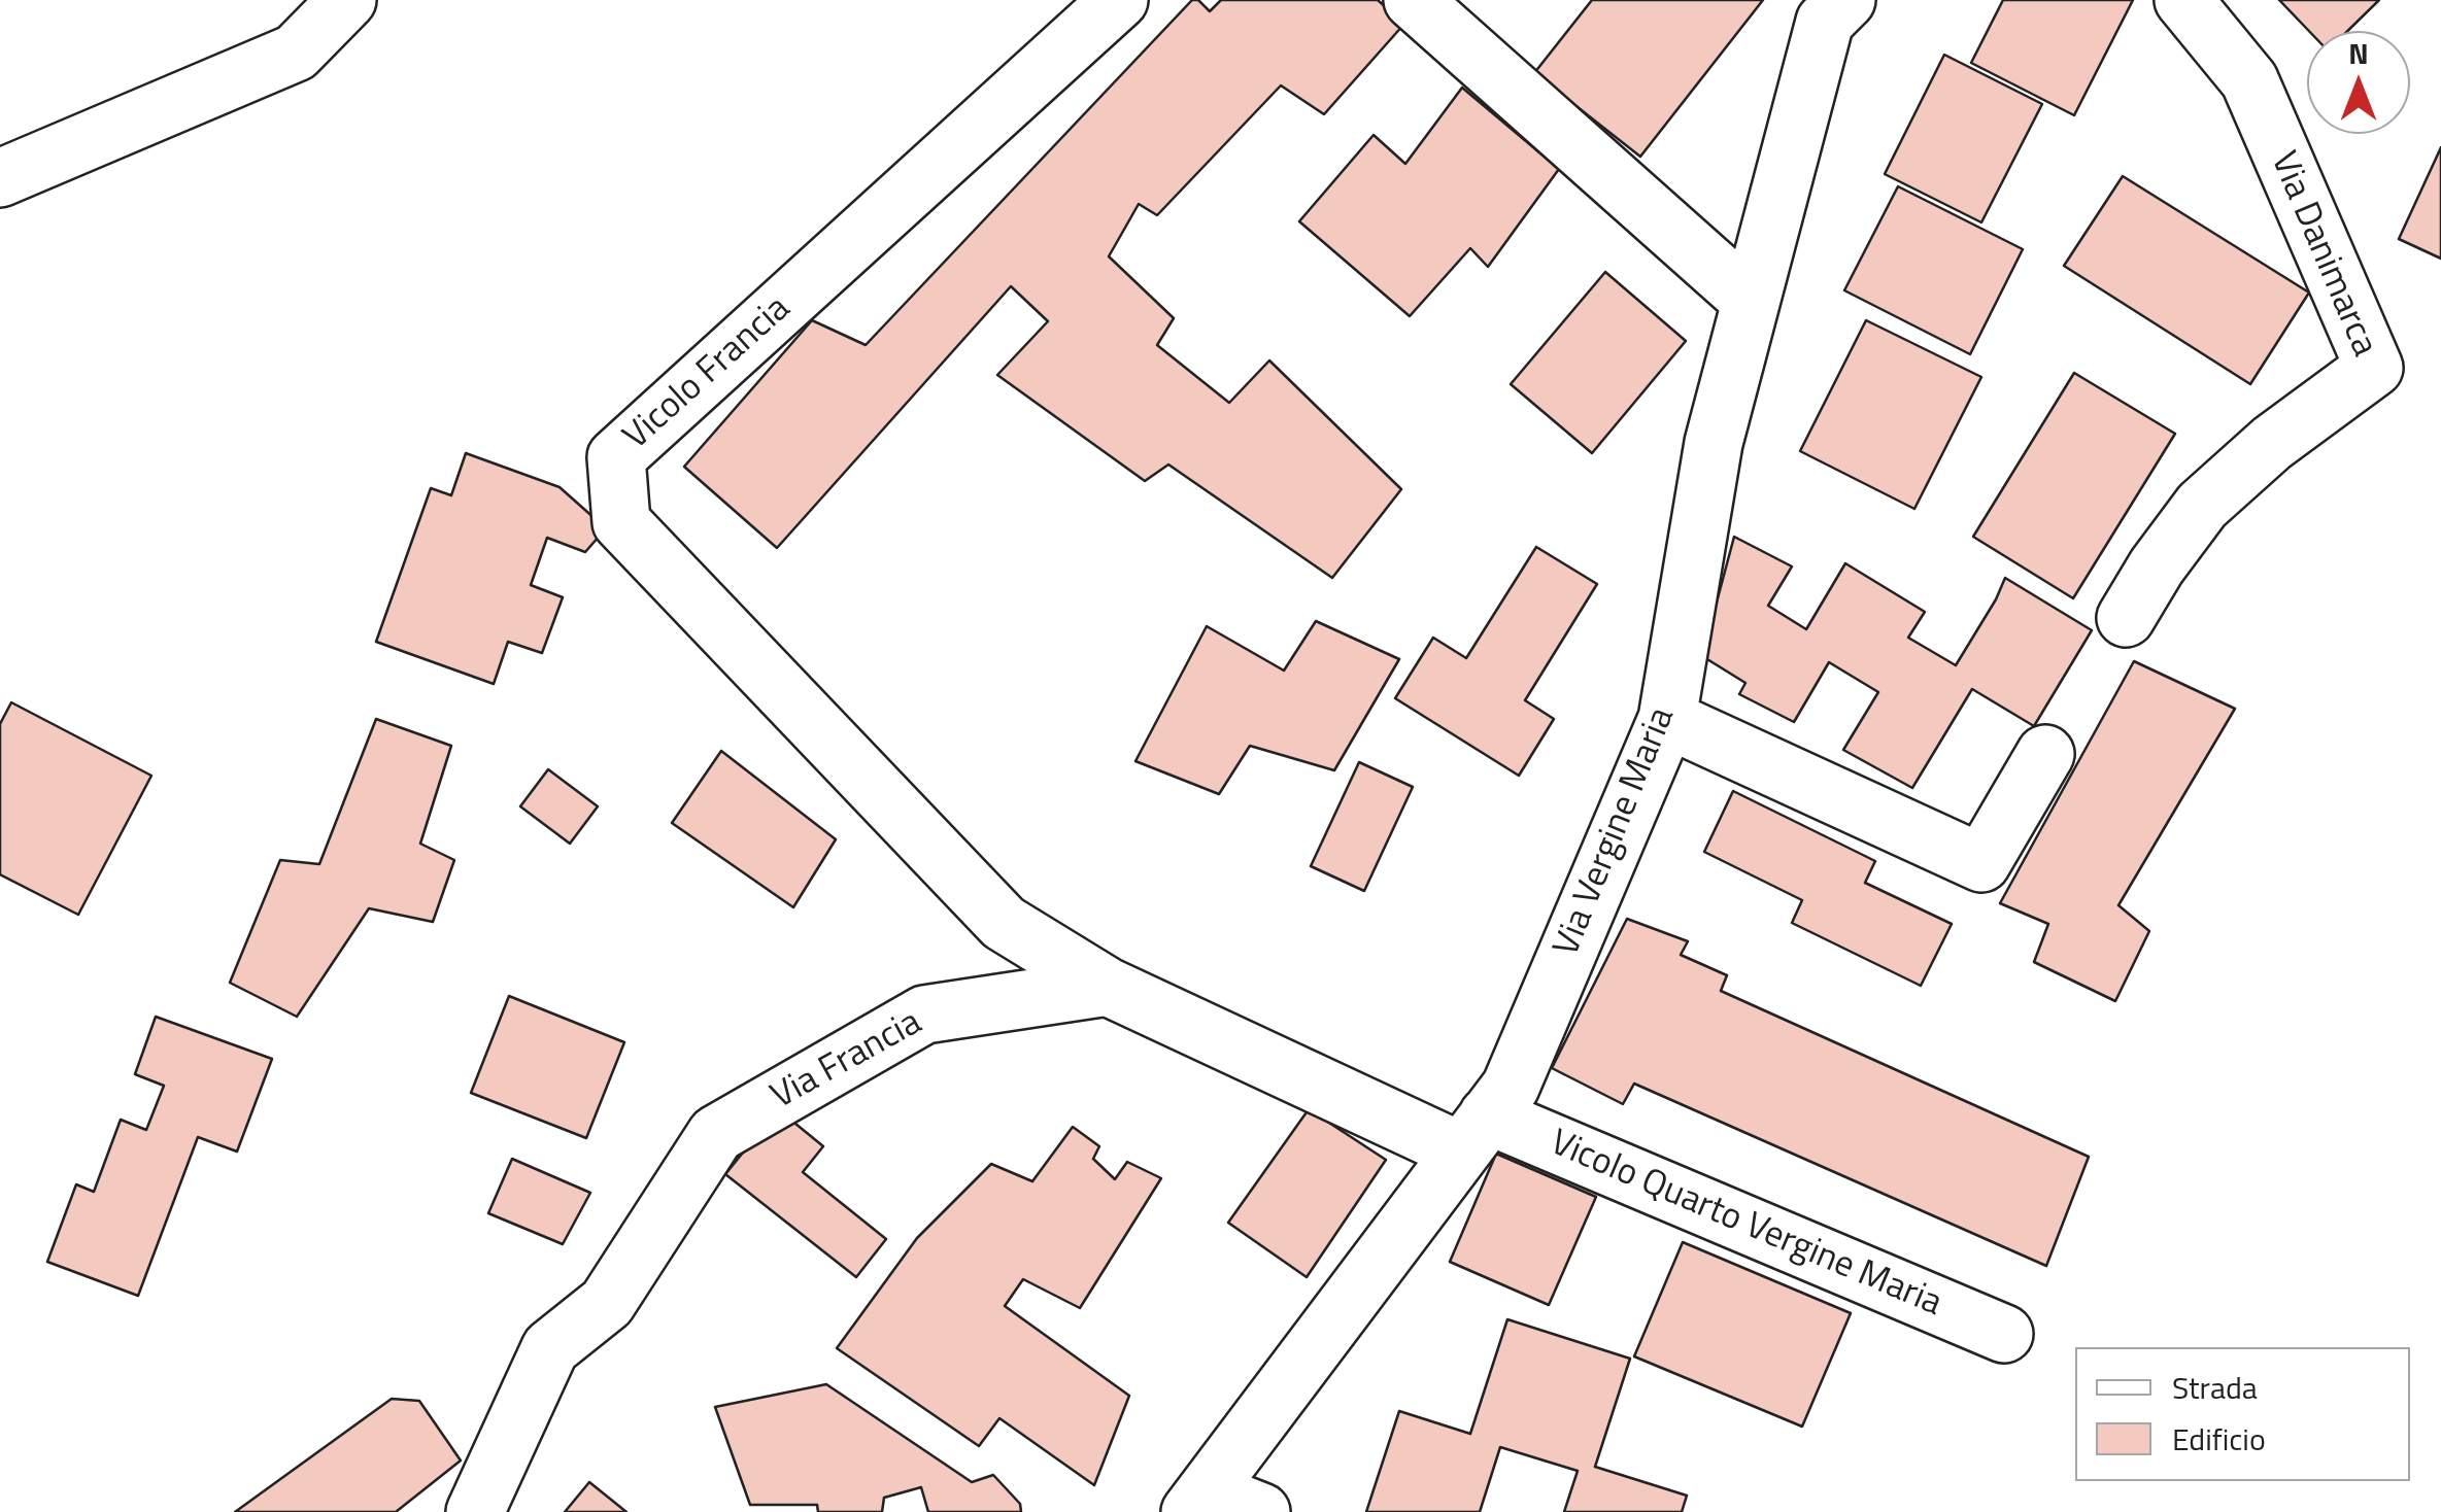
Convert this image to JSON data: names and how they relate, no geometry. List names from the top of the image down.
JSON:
{
  "streets": {
    "street": [
      "Via Danimarca",
      "Vicolo Francia",
      "Via Vergine Maria",
      "Via Francia",
      "Vicolo Quarto Vergine Maria"
    ]
  },
  "crossings": [
    ["Vicolo Francia", "Via Francia"],
    ["Via Vergine Maria", "Vicolo Quarto Vergine Maria"]
  ],
  "legend": ["Strada", "Edificio"],
  "north": "top"
}
